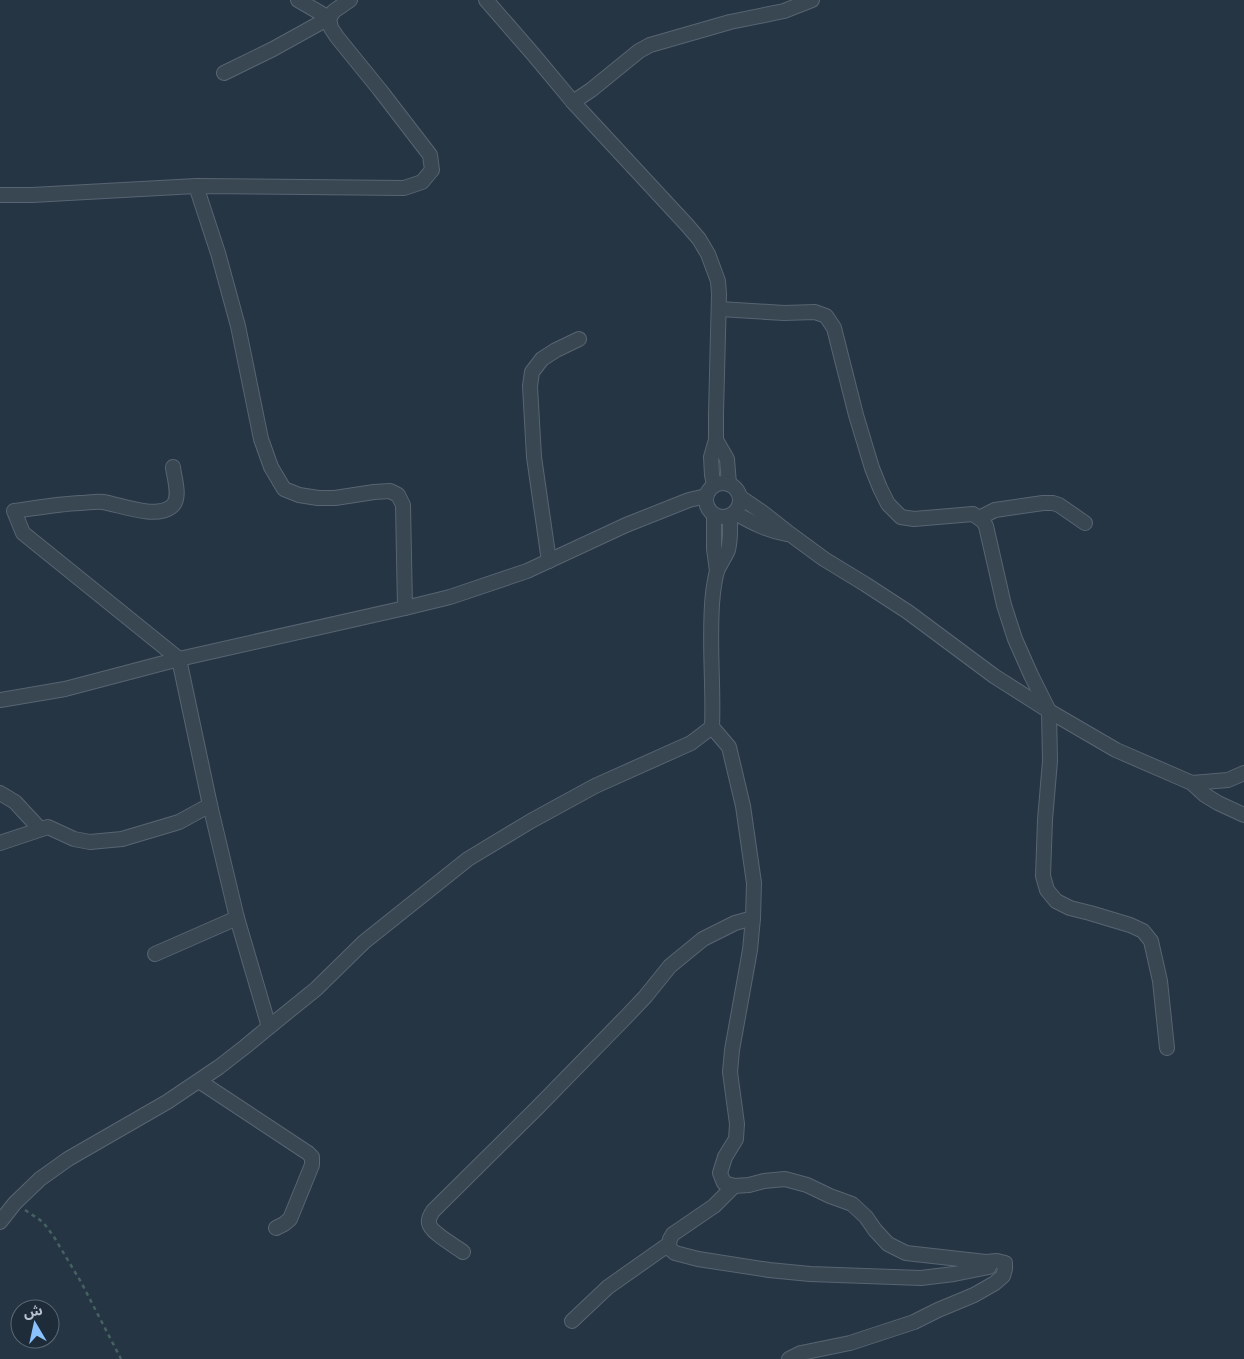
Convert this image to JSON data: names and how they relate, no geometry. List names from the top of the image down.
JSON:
{
  "north": "top"
}
